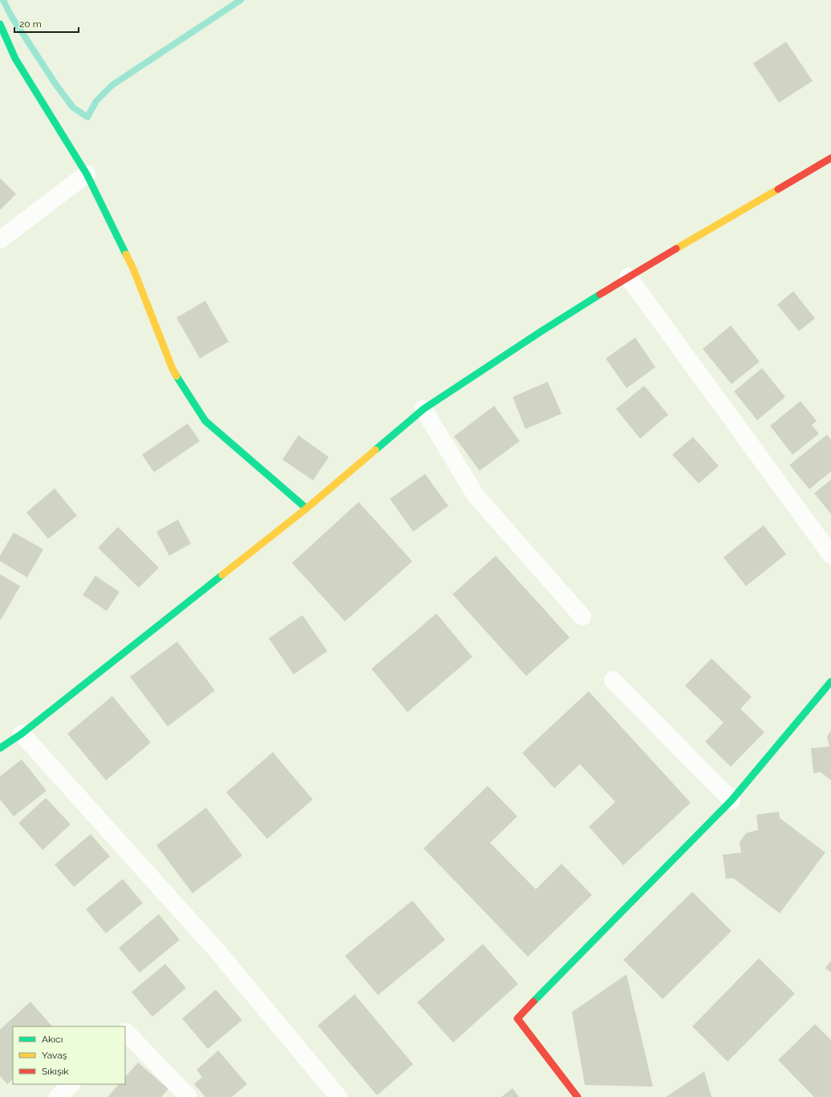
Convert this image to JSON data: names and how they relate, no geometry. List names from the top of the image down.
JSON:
{
  "legend": ["Akıcı", "Yavaş", "Sıkışık"],
  "scale_bar": "20 m"
}
